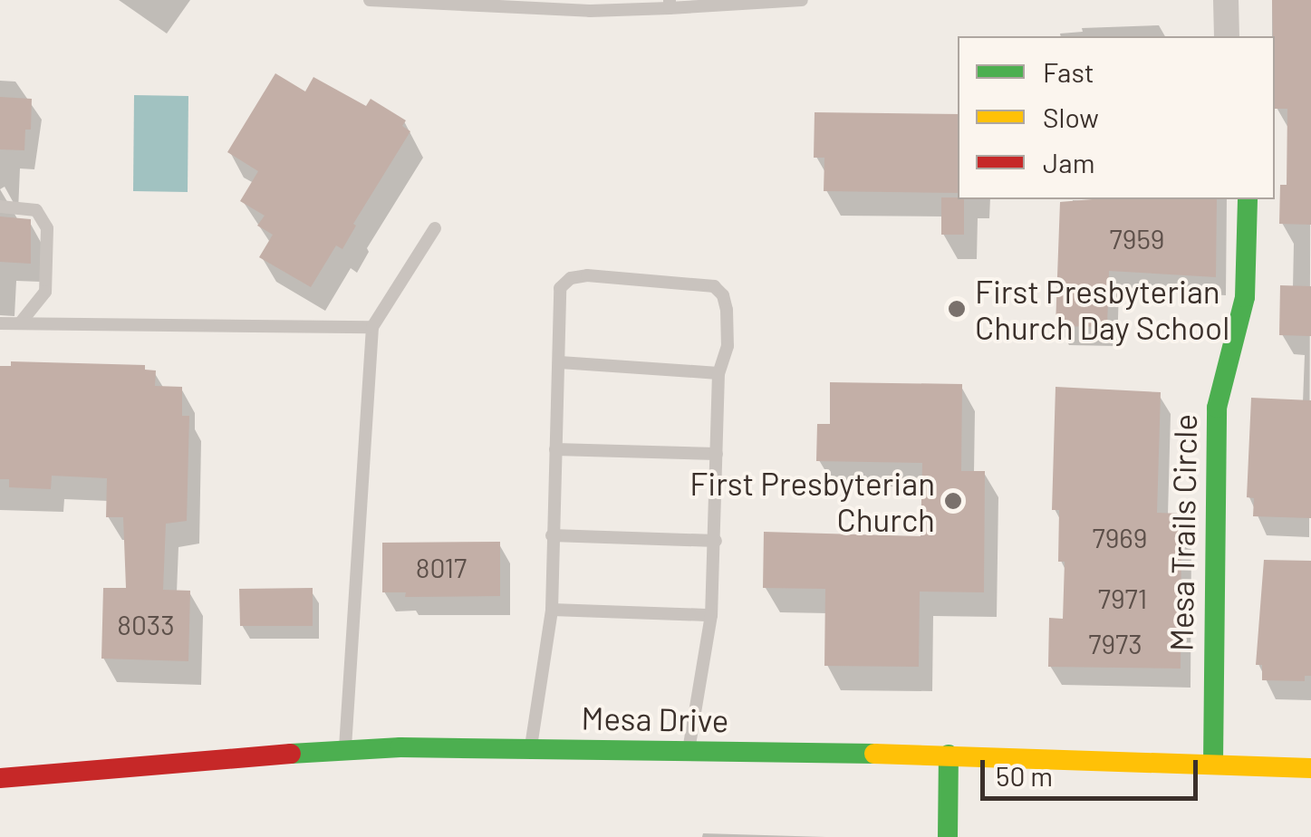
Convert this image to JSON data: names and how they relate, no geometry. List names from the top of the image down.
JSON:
{
  "streets": {
    "street": ["Mesa Trails Circle", "Mesa Drive"]
  },
  "crossings": [
    ["Mesa Trails Circle", "Mesa Drive"]
  ],
  "places": ["First Presbyterian Church Day School", "First Presbyterian Church"],
  "house_numbers": [
    "7959",
    "7969",
    "8017",
    "7971",
    "8033",
    "7973"
  ],
  "legend": ["Fast", "Slow", "Jam"],
  "scale_bar": "50 m"
}
